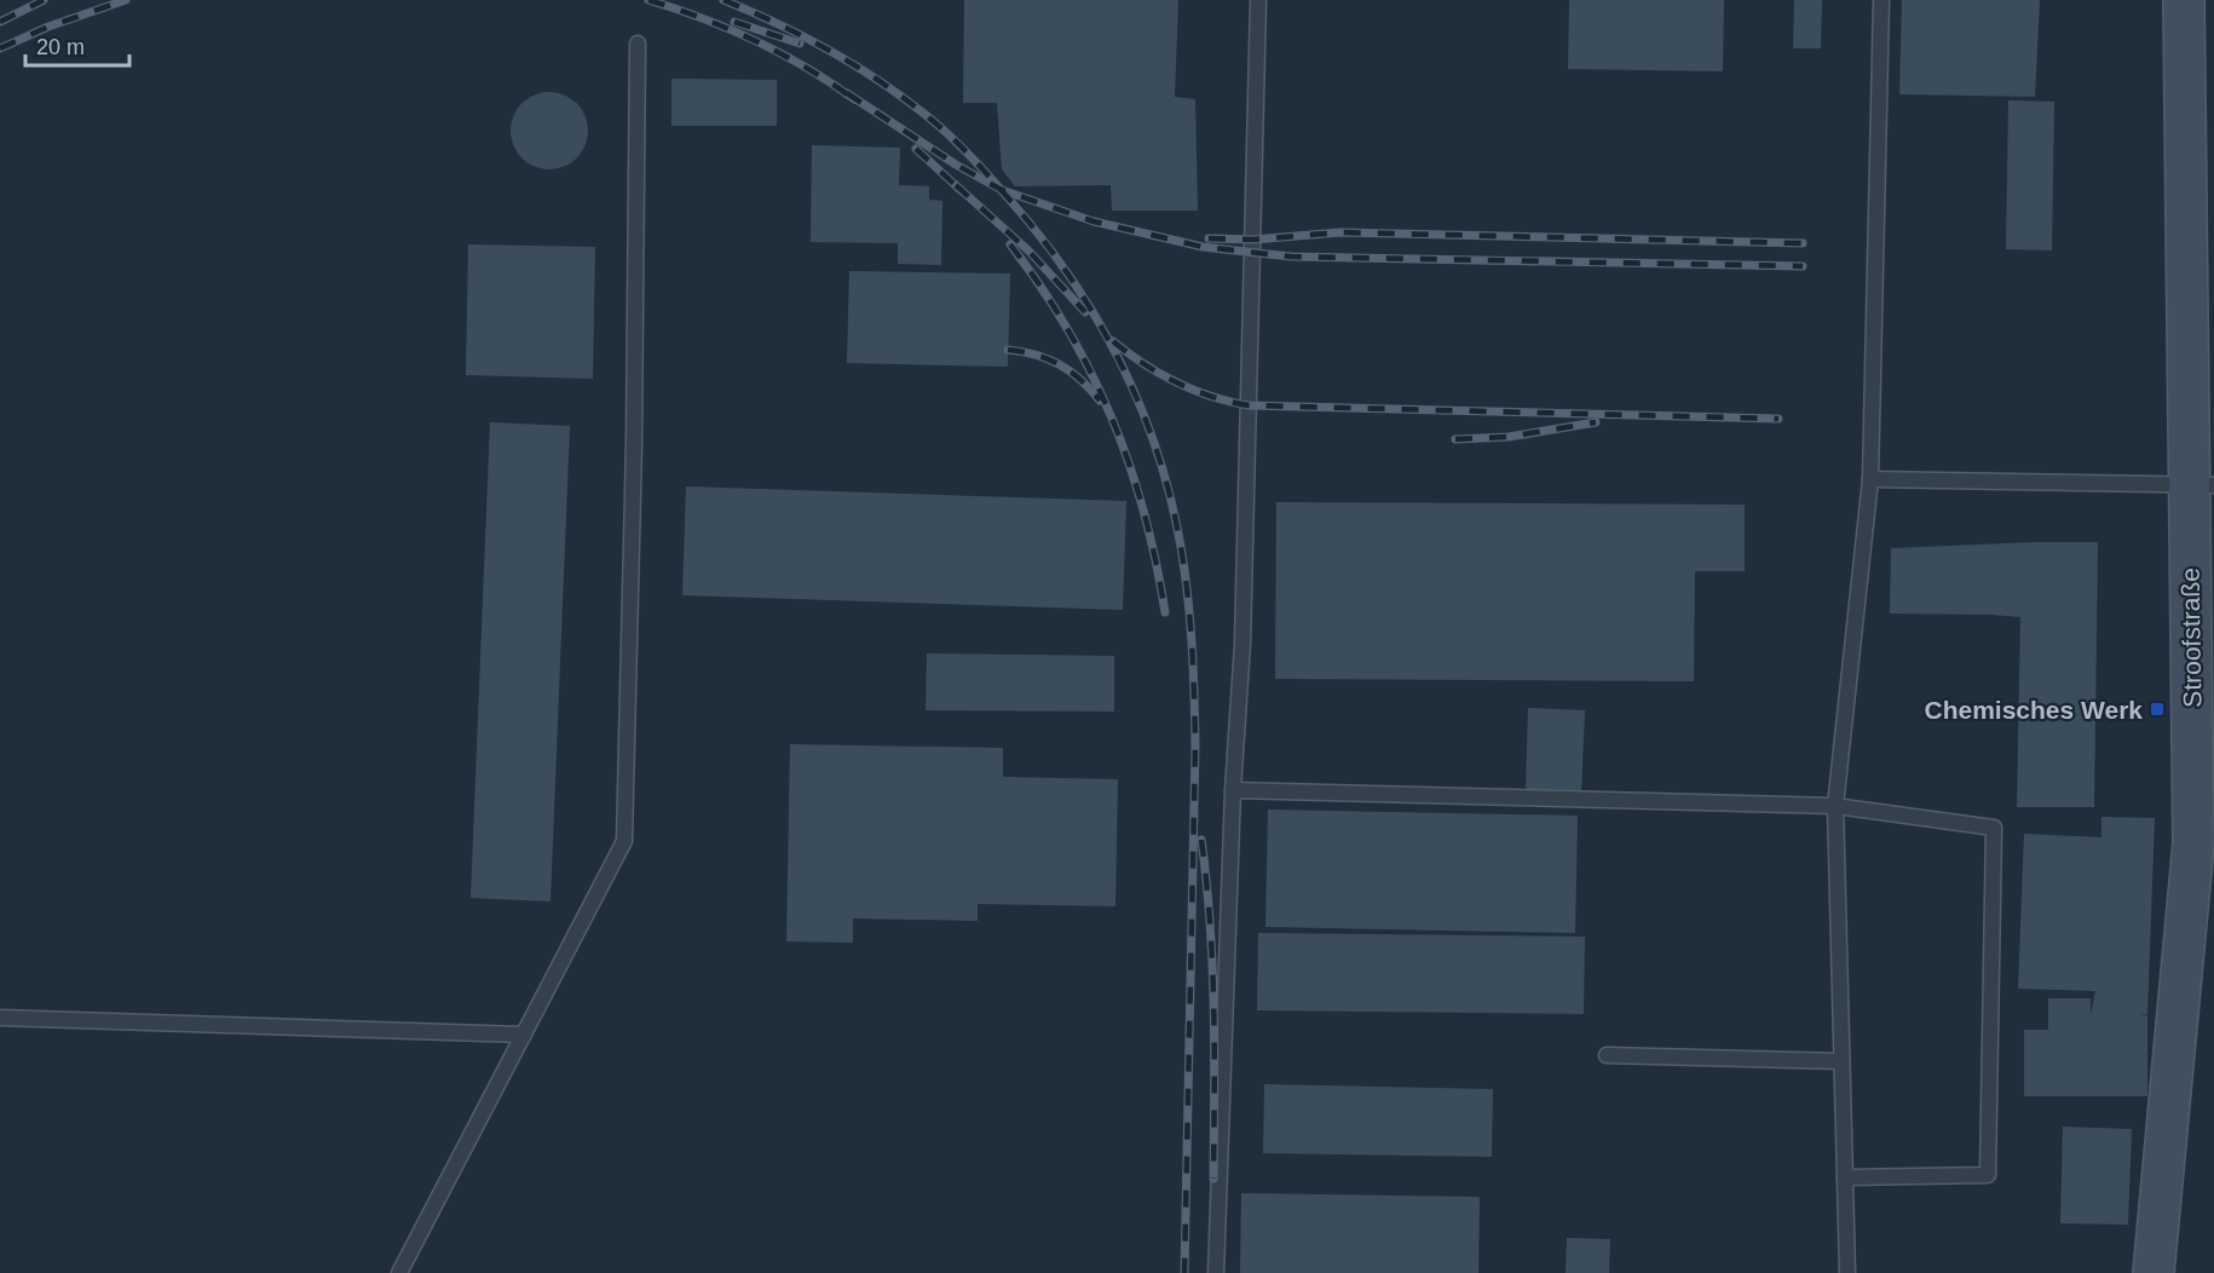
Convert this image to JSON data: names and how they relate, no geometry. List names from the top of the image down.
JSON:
{
  "streets": {
    "street": ["Stroofstraße"]
  },
  "places": {
    "transit": ["Chemisches Werk"]
  },
  "scale_bar": "20 m"
}
